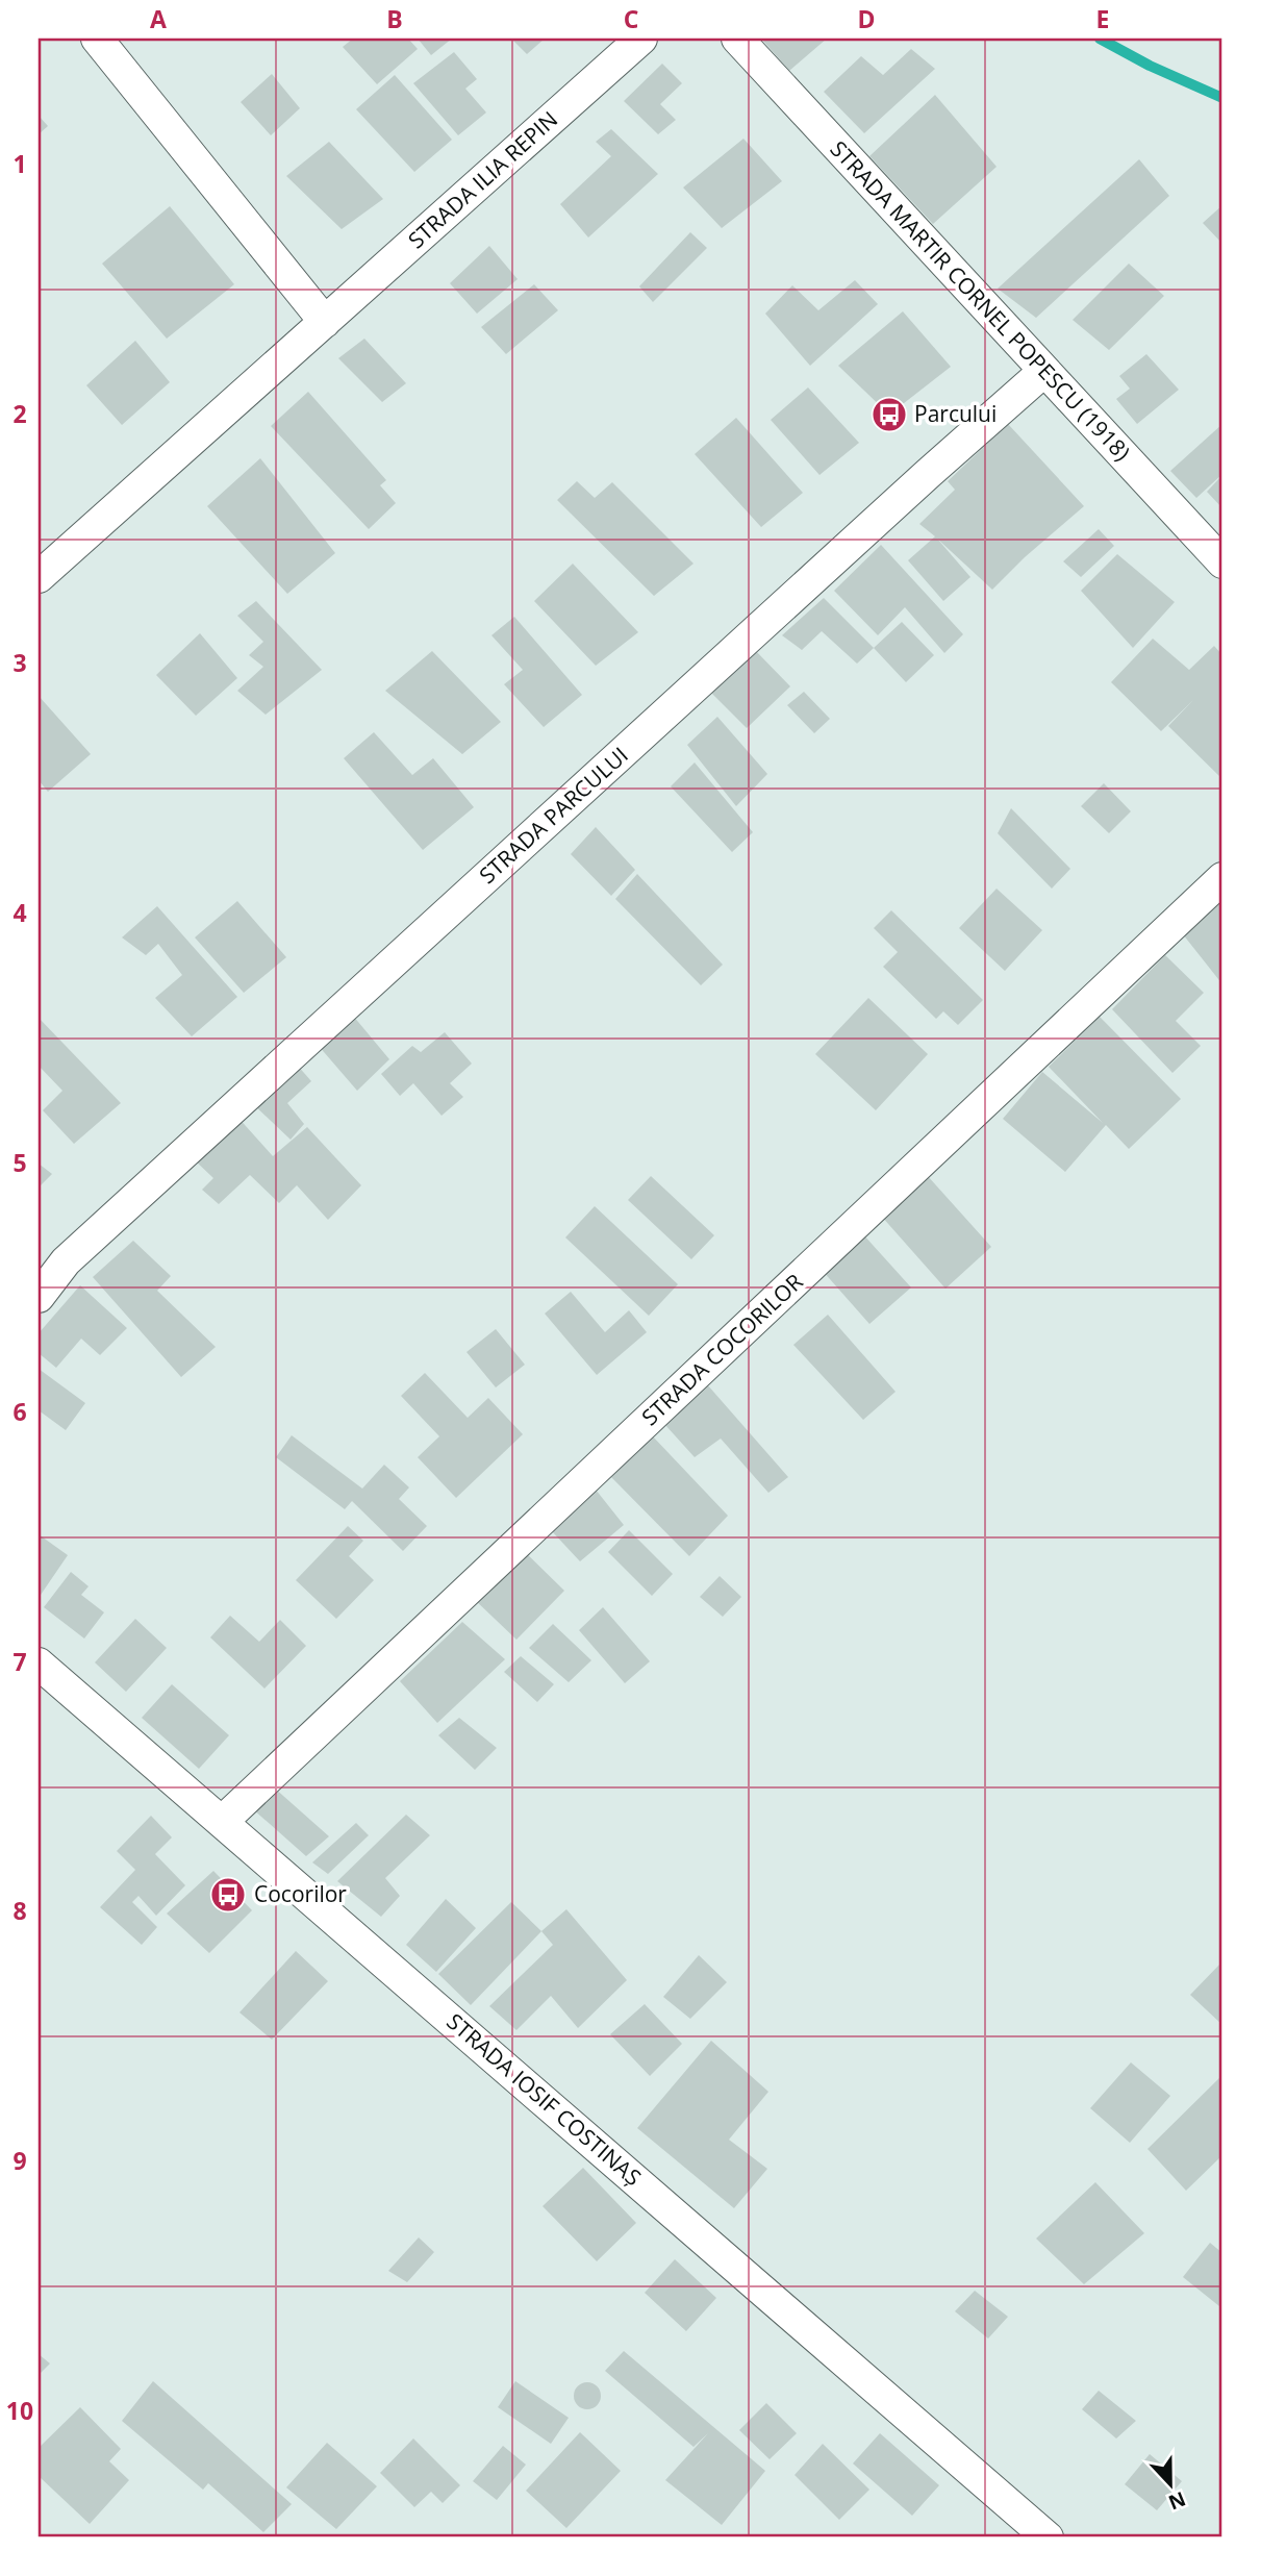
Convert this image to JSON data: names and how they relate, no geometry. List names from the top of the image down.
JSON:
{
  "streets": {
    "street": [
      "STRADA ILIA REPIN",
      "STRADA MARTIR CORNEL POPESCU (1918)",
      "STRADA PARCULUI",
      "STRADA COCORILOR",
      "STRADA IOSIF COSTINAȘ"
    ]
  },
  "crossings": [
    ["STRADA MARTIR CORNEL POPESCU (1918)", "STRADA PARCULUI"],
    ["STRADA COCORILOR", "STRADA IOSIF COSTINAȘ"]
  ],
  "places": {
    "bus stop": ["Parcului", "Cocorilor"]
  },
  "north": "bottom",
  "grid": {
    "columns": [
      "A",
      "B",
      "C",
      "D",
      "E"
    ],
    "rows": [
      "1",
      "2",
      "3",
      "4",
      "5",
      "6",
      "7",
      "8",
      "9",
      "10"
    ]
  }
}
